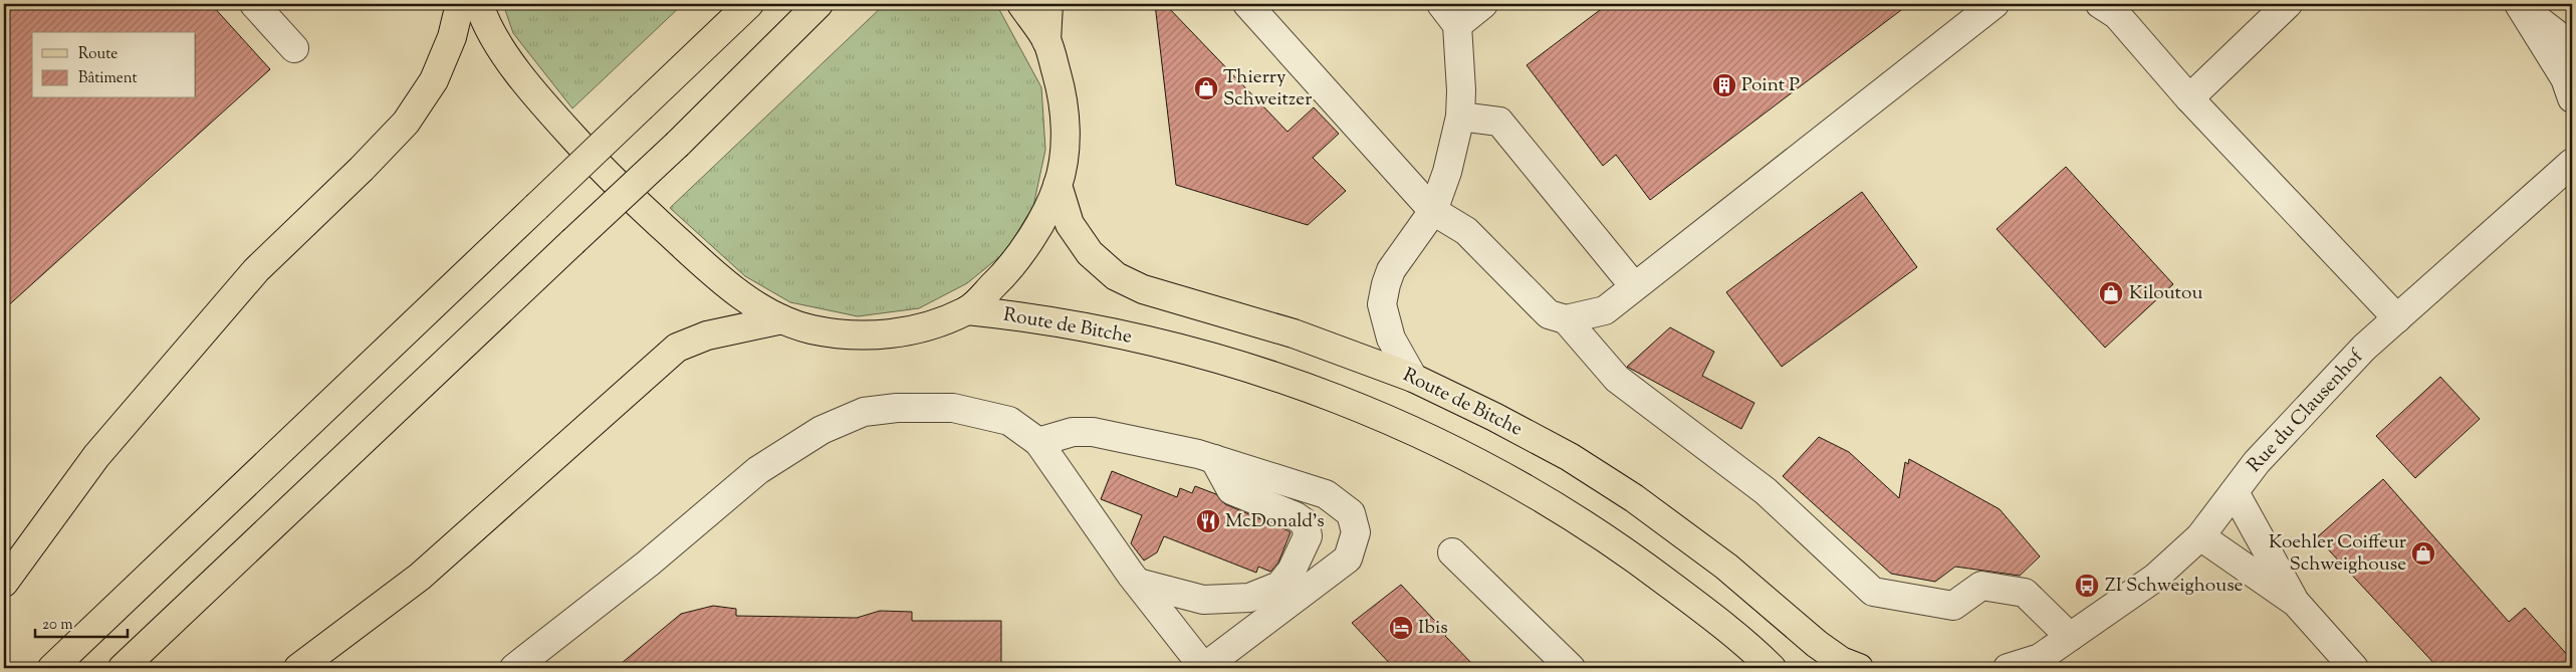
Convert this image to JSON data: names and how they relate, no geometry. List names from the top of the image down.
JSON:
{
  "streets": {
    "main road": ["Route de Bitche"],
    "street": ["Rue du Clausenhof"]
  },
  "places": {
    "building": ["Point P"],
    "shop": ["Thierry Schweitzer", "Kiloutou", "Koehler Coiffeur Schweighouse"],
    "restaurant": ["McDonald's"],
    "bus stop": ["ZI Schweighouse"],
    "hotel": ["Ibis"]
  },
  "legend": ["Route", "Bâtiment"],
  "scale_bar": "20 m"
}
